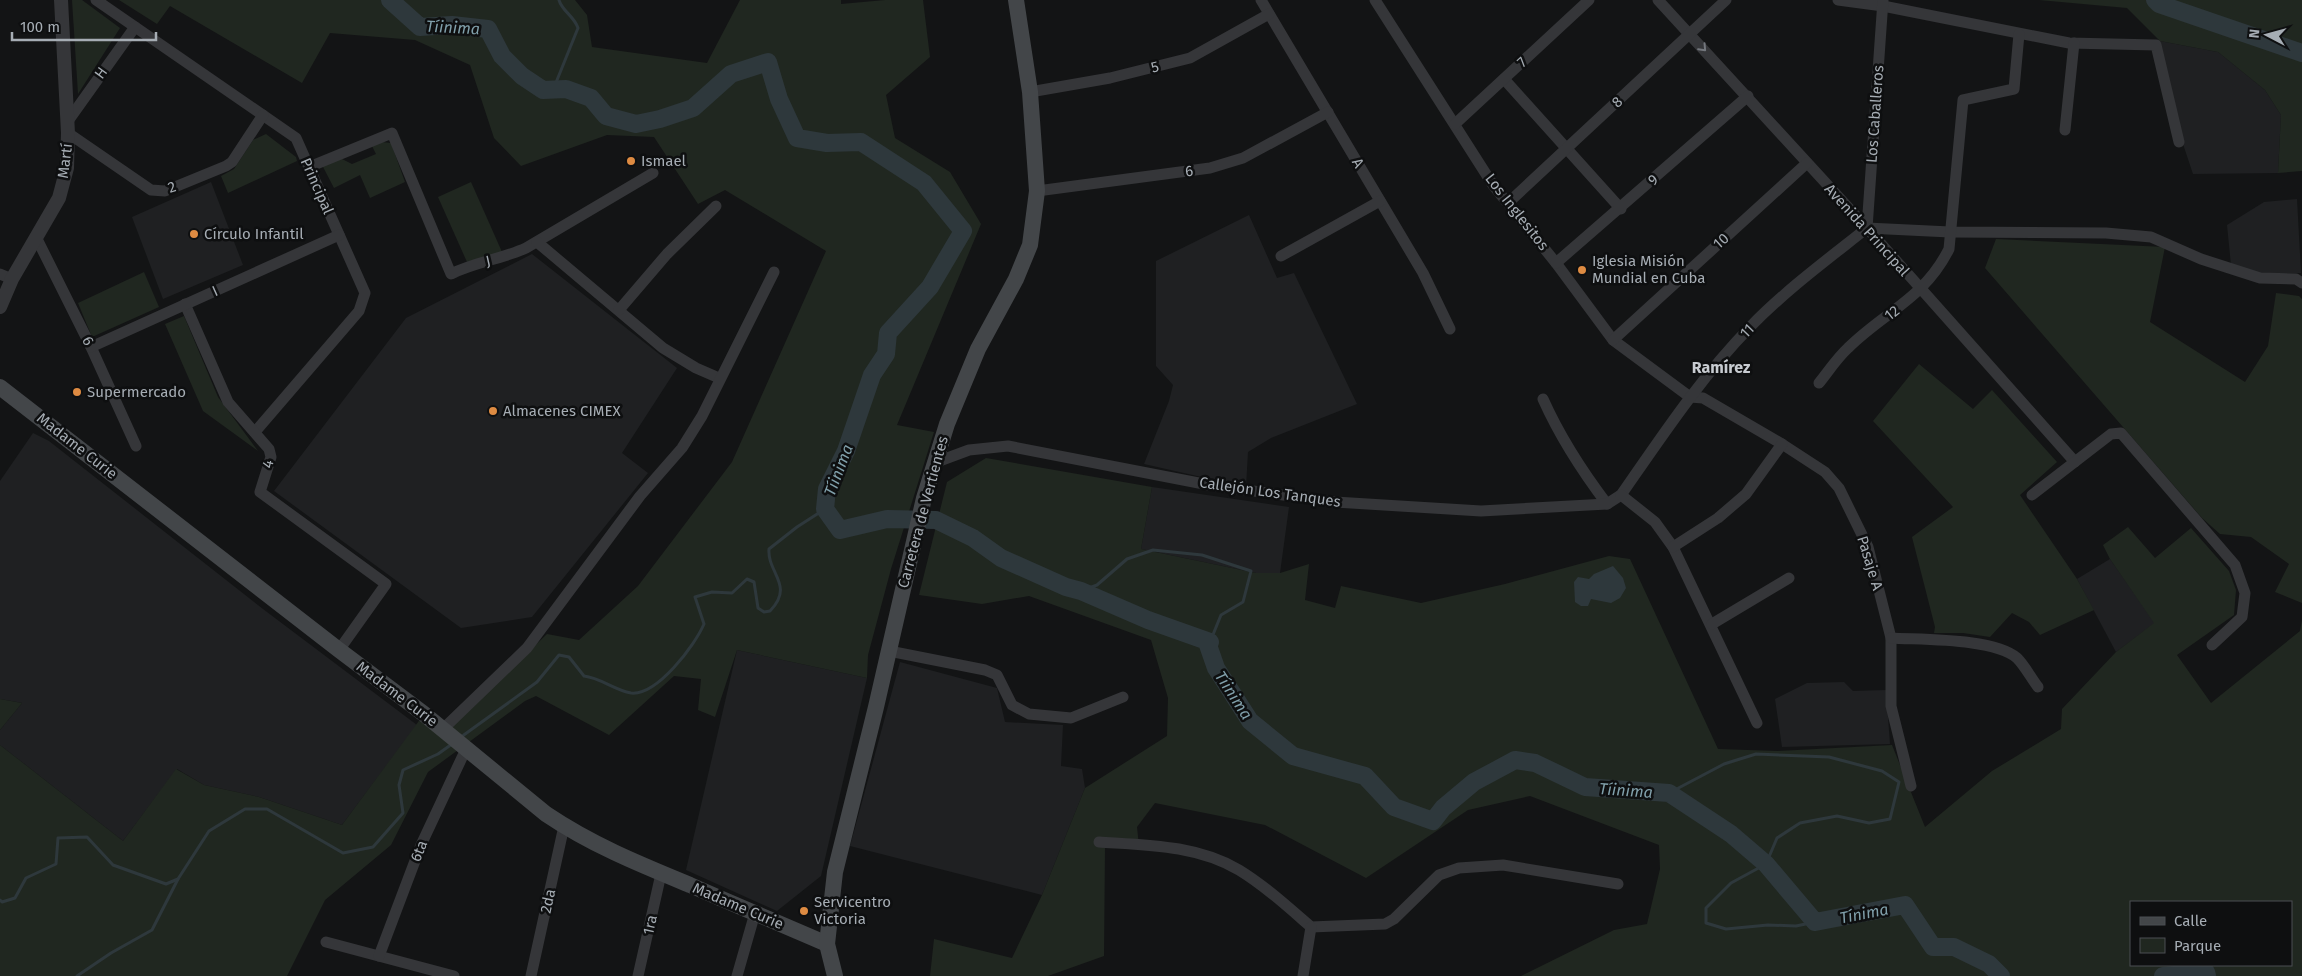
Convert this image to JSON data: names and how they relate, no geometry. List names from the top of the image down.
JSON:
{
  "streets": {
    "main road": ["Madame Curie", "Carretera de Vertientes"],
    "street": [
      "7",
      "5",
      "H",
      "8",
      "Los Caballeros",
      "Martí",
      "A",
      "6",
      "9",
      "Principal",
      "2",
      "Los Inglesitos",
      "Avenida Principal",
      "10",
      "J",
      "I",
      "12",
      "11",
      "4",
      "Callejón Los Tanques",
      "Pasaje A",
      "6ta",
      "2da",
      "1ra"
    ]
  },
  "crossings": [
    ["7", "Los Inglesitos"],
    ["5", "A"],
    ["5", "Carretera de Vertientes"],
    ["H", "Martí"],
    ["H", "Principal"],
    ["H", "2"],
    ["8", "Los Inglesitos"],
    ["8", "Avenida Principal"],
    ["Los Caballeros", "Avenida Principal"],
    ["Los Caballeros", "11"],
    ["Martí", "6"],
    ["Martí", "2"],
    ["A", "6"],
    ["6", "I"],
    ["6", "Carretera de Vertientes"],
    ["9", "Los Inglesitos"],
    ["9", "Avenida Principal"],
    ["Principal", "2"],
    ["Principal", "J"],
    ["Principal", "I"],
    ["Principal", "4"],
    ["Los Inglesitos", "10"],
    ["Los Inglesitos", "11"],
    ["Los Inglesitos", "Pasaje A"],
    ["Avenida Principal", "10"],
    ["Avenida Principal", "12"],
    ["Avenida Principal", "11"],
    ["I", "4"],
    ["11", "Callejón Los Tanques"],
    ["11", "Pasaje A"],
    ["Madame Curie", "4"],
    ["Madame Curie", "Carretera de Vertientes"],
    ["Madame Curie", "6ta"],
    ["Madame Curie", "2da"],
    ["Madame Curie", "1ra"],
    ["Callejón Los Tanques", "Carretera de Vertientes"]
  ],
  "districts": ["Ramírez"],
  "water": ["Tíinima", "Tínima"],
  "places": [
    "Ismael",
    "Círculo Infantil",
    "Iglesia Misión Mundial en Cuba",
    "Supermercado",
    "Almacenes CIMEX",
    "Servicentro Victoria"
  ],
  "legend": ["Calle", "Parque"],
  "scale_bar": "100 m",
  "north": "left"
}
